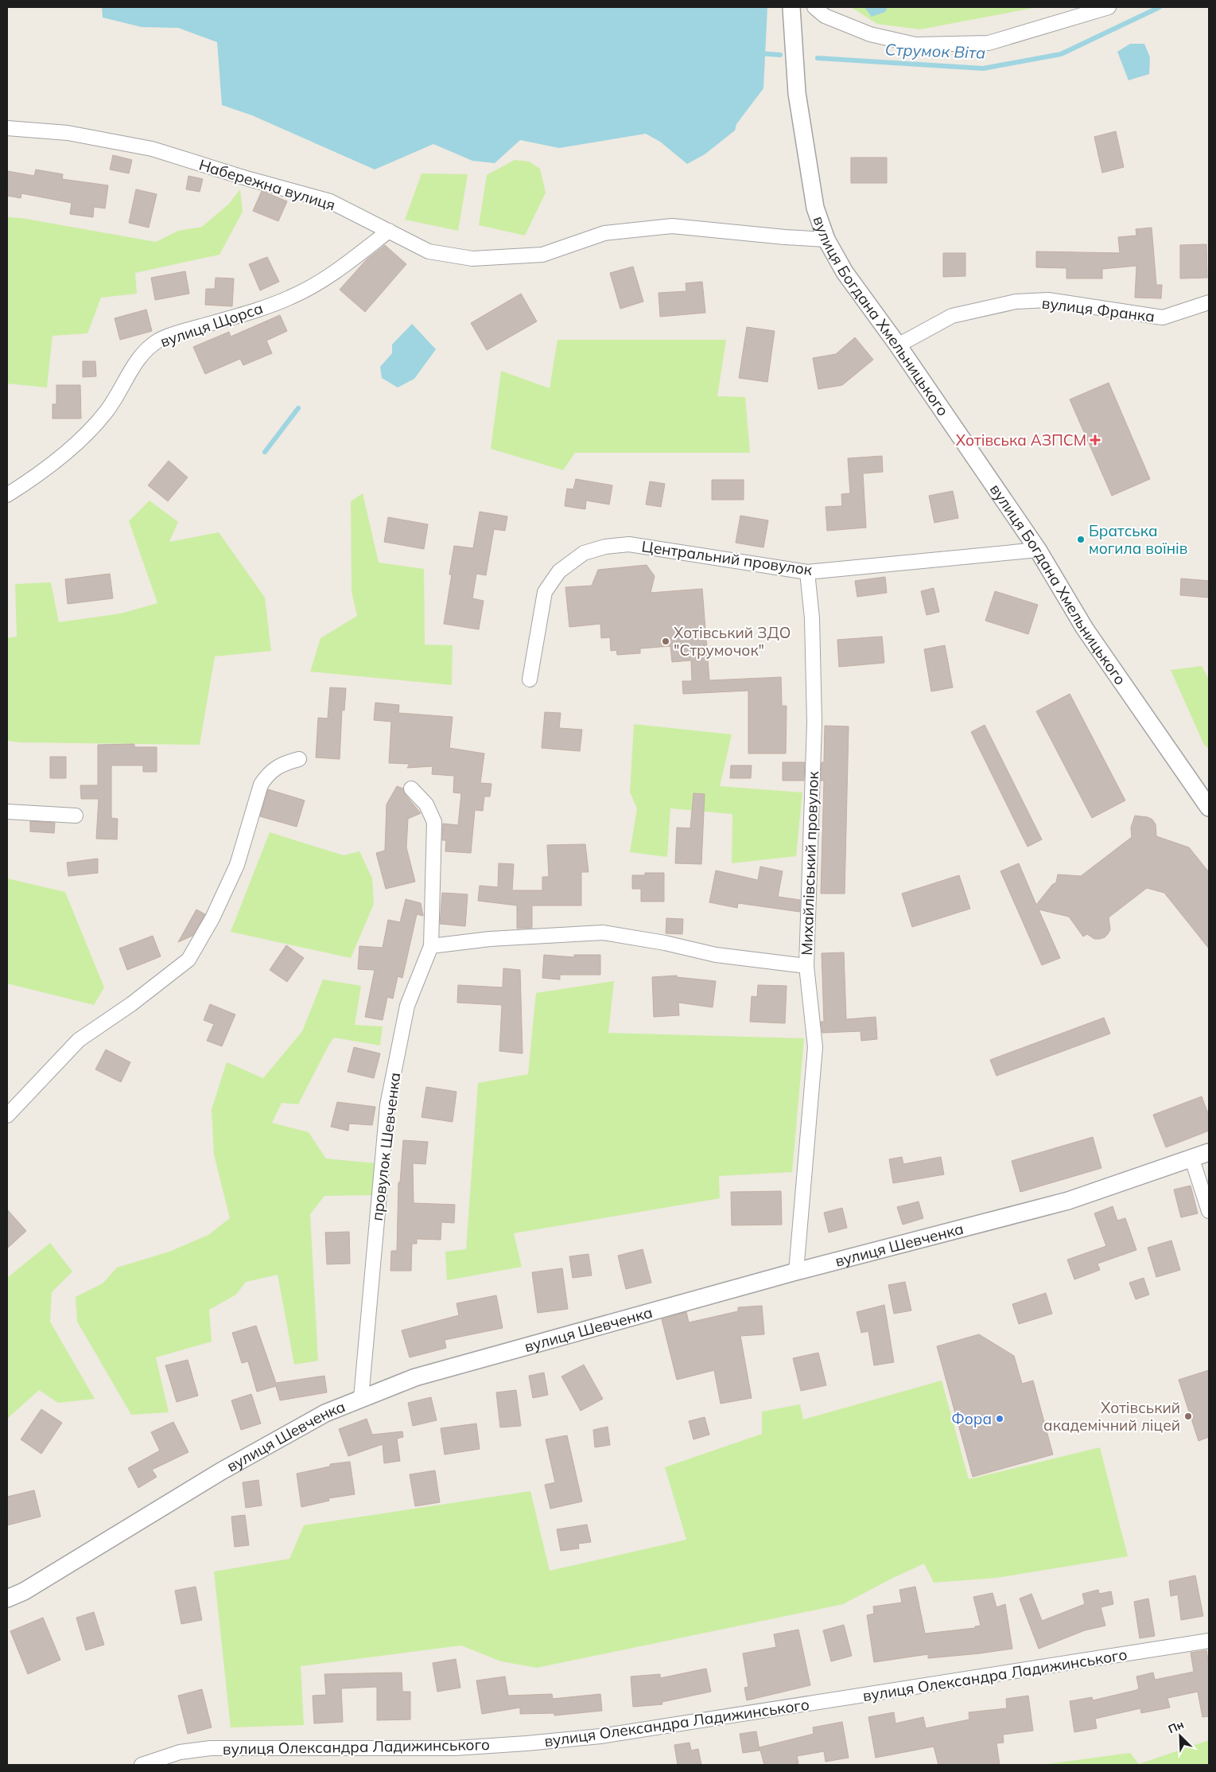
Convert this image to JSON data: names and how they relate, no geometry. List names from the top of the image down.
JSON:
{
  "streets": {
    "street": [
      "Набережна вулиця",
      "вулиця Франка",
      "вулиця Богдана Хмельницького",
      "вулиця Щорса",
      "Центральний провулок",
      "Михайлівський провулок",
      "провулок Шевченка",
      "вулиця Шевченка",
      "вулиця Олександра Ладижинського"
    ]
  },
  "crossings": [
    ["Набережна вулиця", "вулиця Богдана Хмельницького"],
    ["Набережна вулиця", "вулиця Щорса"],
    ["вулиця Франка", "вулиця Богдана Хмельницького"],
    ["вулиця Богдана Хмельницького", "Центральний провулок"],
    ["Центральний провулок", "Михайлівський провулок"],
    ["Михайлівський провулок", "провулок Шевченка"],
    ["провулок Шевченка", "вулиця Шевченка"]
  ],
  "water": ["Струмок Віта"],
  "places": {
    "health": ["Хотівська АЗПСМ"],
    "other": [
      "Братська могила воїнів",
      "Хотівський ЗДО \"Струмочок\"",
      "Хотівський академічний ліцей",
      "Фора"
    ]
  },
  "north": "top left"
}
